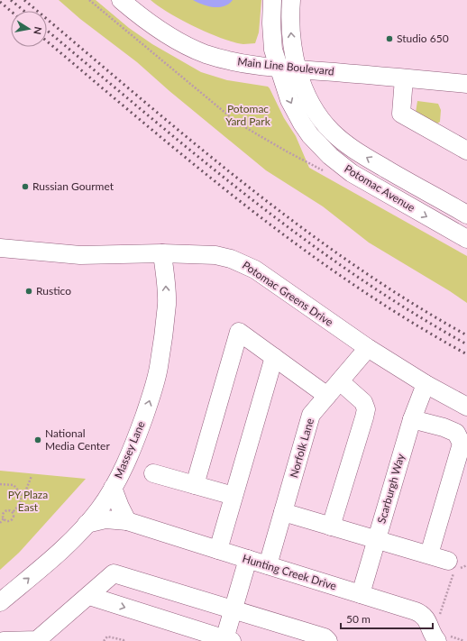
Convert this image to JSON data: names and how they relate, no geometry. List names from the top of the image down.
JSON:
{
  "streets": {
    "street": [
      "Main Line Boulevard",
      "Potomac Avenue",
      "Potomac Greens Drive",
      "Norfolk Lane",
      "Massey Lane",
      "Scarburgh Way",
      "Hunting Creek Drive"
    ]
  },
  "crossings": [
    ["Main Line Boulevard", "Potomac Avenue"],
    ["Potomac Greens Drive", "Norfolk Lane"],
    ["Potomac Greens Drive", "Massey Lane"],
    ["Potomac Greens Drive", "Scarburgh Way"],
    ["Norfolk Lane", "Hunting Creek Drive"],
    ["Massey Lane", "Hunting Creek Drive"],
    ["Scarburgh Way", "Hunting Creek Drive"]
  ],
  "parks": ["Potomac Yard Park", "PY Plaza East"],
  "places": [
    "Studio 650",
    "Russian Gourmet",
    "Rustico",
    "National Media Center"
  ],
  "scale_bar": "50 m",
  "north": "right"
}
